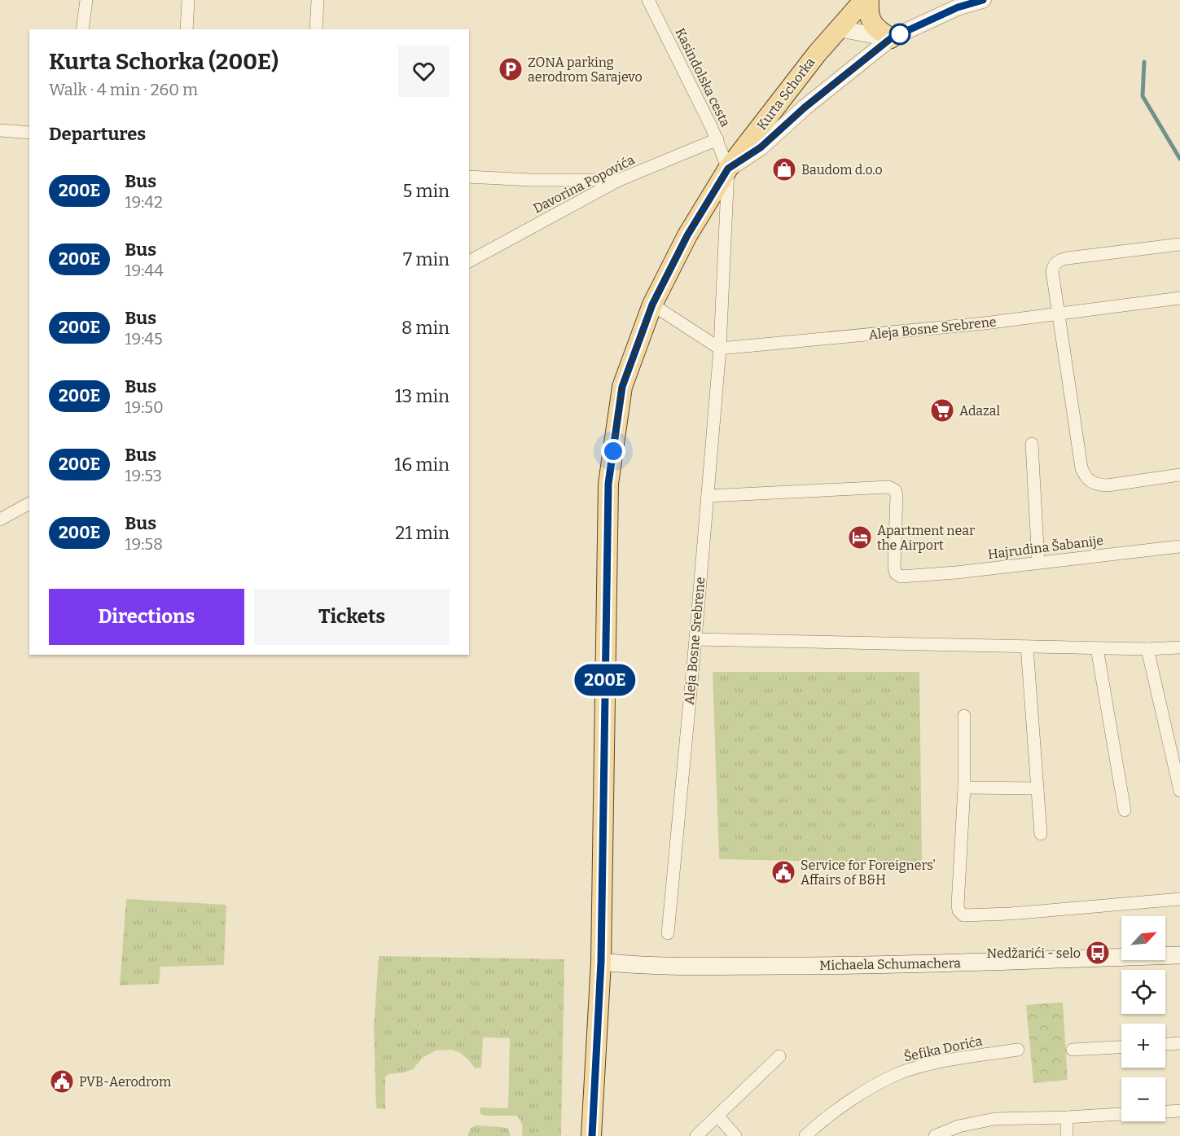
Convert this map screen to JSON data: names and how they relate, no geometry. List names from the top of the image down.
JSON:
{
  "streets": {
    "main road": ["Kurta Schorka", "Michaela Schumachera"],
    "street": [
      "Kasindolska cesta",
      "Davorina Popovića",
      "Aleja Bosne Srebrene",
      "Hajrudina Šabanije",
      "Šefika Dorića"
    ]
  },
  "crossings": [
    ["Kasindolska cesta", "Kurta Schorka"],
    ["Kasindolska cesta", "Davorina Popovića"],
    ["Kasindolska cesta", "Aleja Bosne Srebrene"],
    ["Kurta Schorka", "Aleja Bosne Srebrene"],
    ["Kurta Schorka", "Michaela Schumachera"],
    ["Aleja Bosne Srebrene", "Hajrudina Šabanije"]
  ],
  "places": {
    "parking": ["ZONA parking aerodrom Sarajevo"],
    "shop": ["Baudom d.o.o"],
    "supermarket": ["Adazal"],
    "hotel": ["Apartment near the Airport"],
    "public building": ["Service for Foreigners' Affairs of B&H", "PVB-Aerodrom"],
    "bus stop": ["Nedžarići - selo"]
  },
  "lines": ["bus line 200E"],
  "north": "top right",
  "page": {
    "on_map": "200E",
    "heading": [
      ["Kurta Schorka (200E)", "Walk · 4 min · 260 m"],
      "Departures"
    ],
    "list": [
      {
        "mark": "200E",
        "name": "Bus",
        "note": "19:42",
        "value": "5 min"
      },
      {
        "mark": "200E",
        "name": "Bus",
        "note": "19:44",
        "value": "7 min"
      },
      {
        "mark": "200E",
        "name": "Bus",
        "note": "19:45",
        "value": "8 min"
      },
      {
        "mark": "200E",
        "name": "Bus",
        "note": "19:50",
        "value": "13 min"
      },
      {
        "mark": "200E",
        "name": "Bus",
        "note": "19:53",
        "value": "16 min"
      },
      {
        "mark": "200E",
        "name": "Bus",
        "note": "19:58",
        "value": "21 min"
      }
    ],
    "buttons": ["Directions", "Tickets"],
    "map_buttons": ["+", "−"]
  }
}
